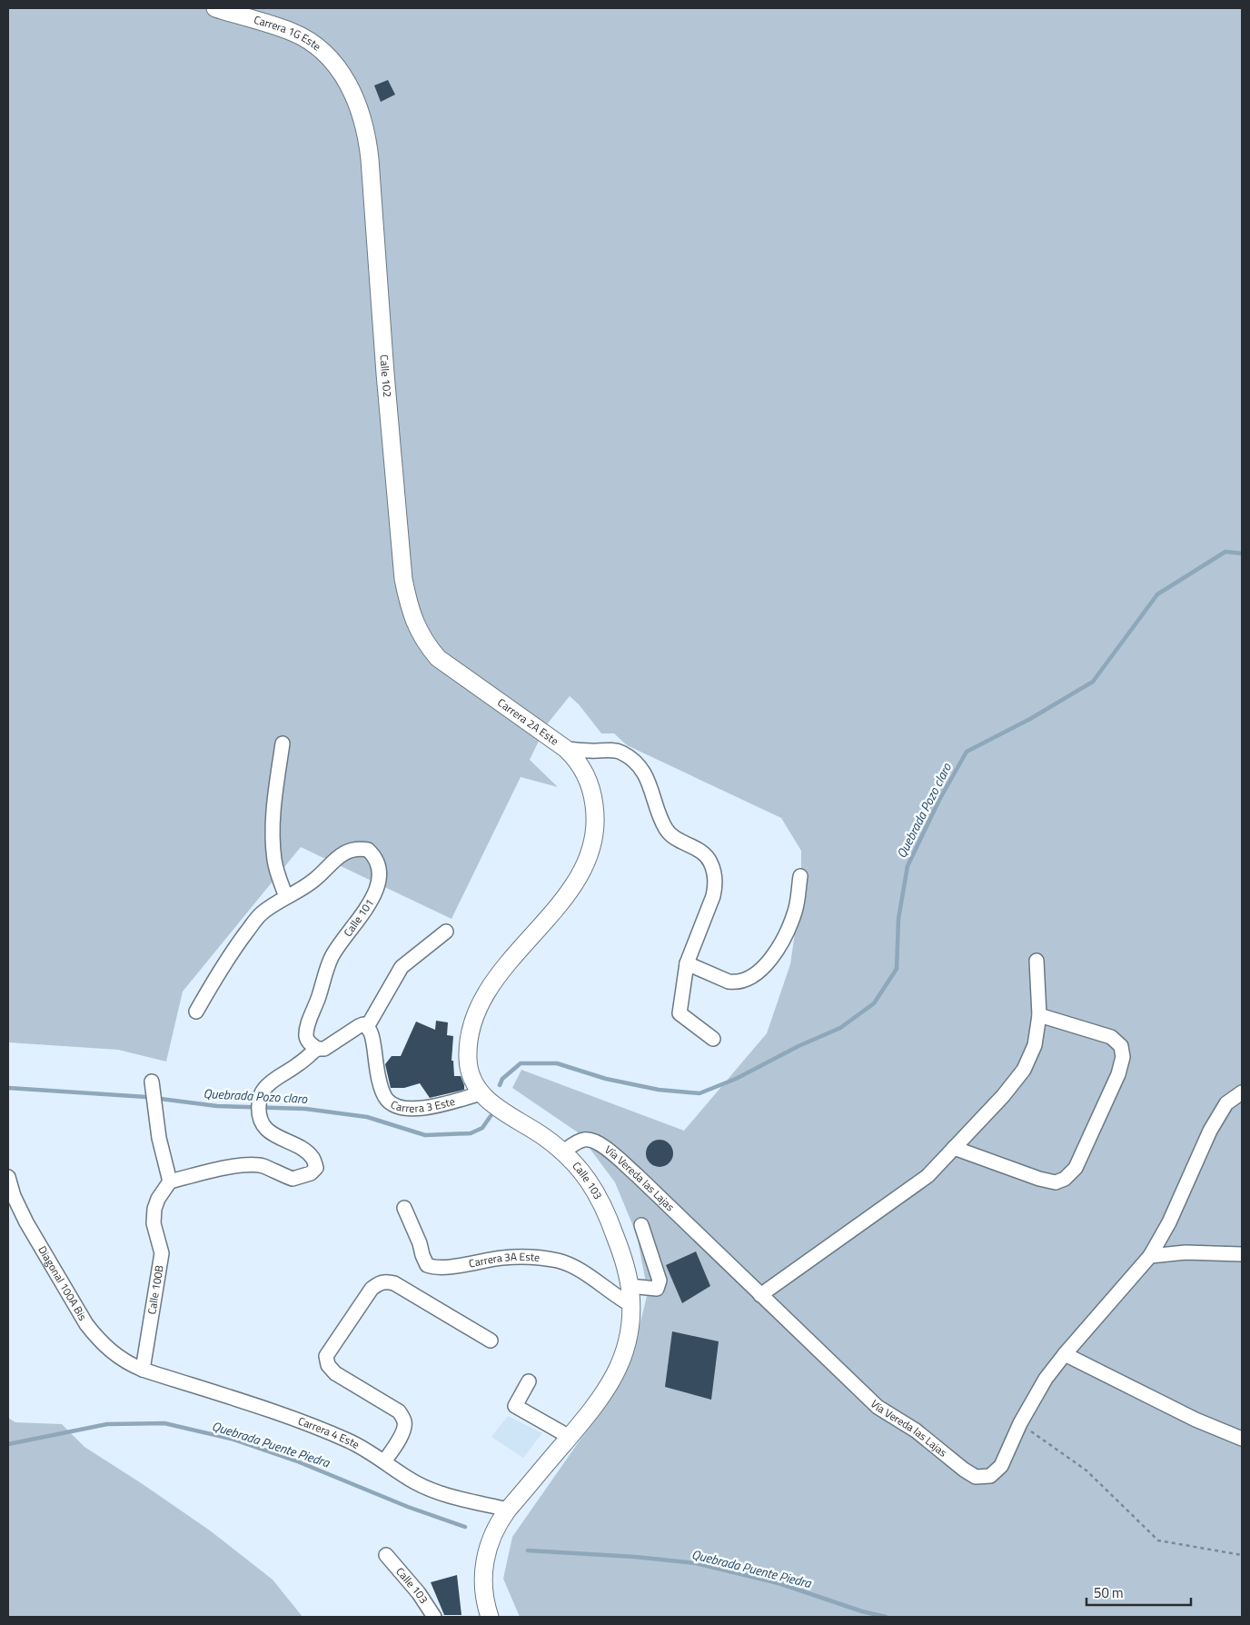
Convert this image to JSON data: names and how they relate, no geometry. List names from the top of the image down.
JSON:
{
  "streets": {
    "main road": [
      "Carrera 1G Este",
      "Calle 102",
      "Carrera 2A Este",
      "Calle 103"
    ],
    "street": [
      "Calle 101",
      "Carrera 3 Este",
      "Vía Vereda las Lajas",
      "Carrera 3A Este",
      "Diagonal 100A Bis",
      "Calle 100B",
      "Carrera 4 Este"
    ]
  },
  "crossings": [
    ["Carrera 1G Este", "Calle 102"],
    ["Calle 102", "Carrera 2A Este"],
    ["Carrera 2A Este", "Calle 103"],
    ["Carrera 3 Este", "Calle 103"],
    ["Vía Vereda las Lajas", "Calle 103"],
    ["Calle 103", "Carrera 3A Este"],
    ["Calle 103", "Carrera 4 Este"],
    ["Diagonal 100A Bis", "Calle 100B"],
    ["Diagonal 100A Bis", "Carrera 4 Este"],
    ["Calle 100B", "Carrera 4 Este"]
  ],
  "water": ["Quebrada Pozo claro", "Quebrada Puente Piedra"],
  "scale_bar": "50 m"
}
